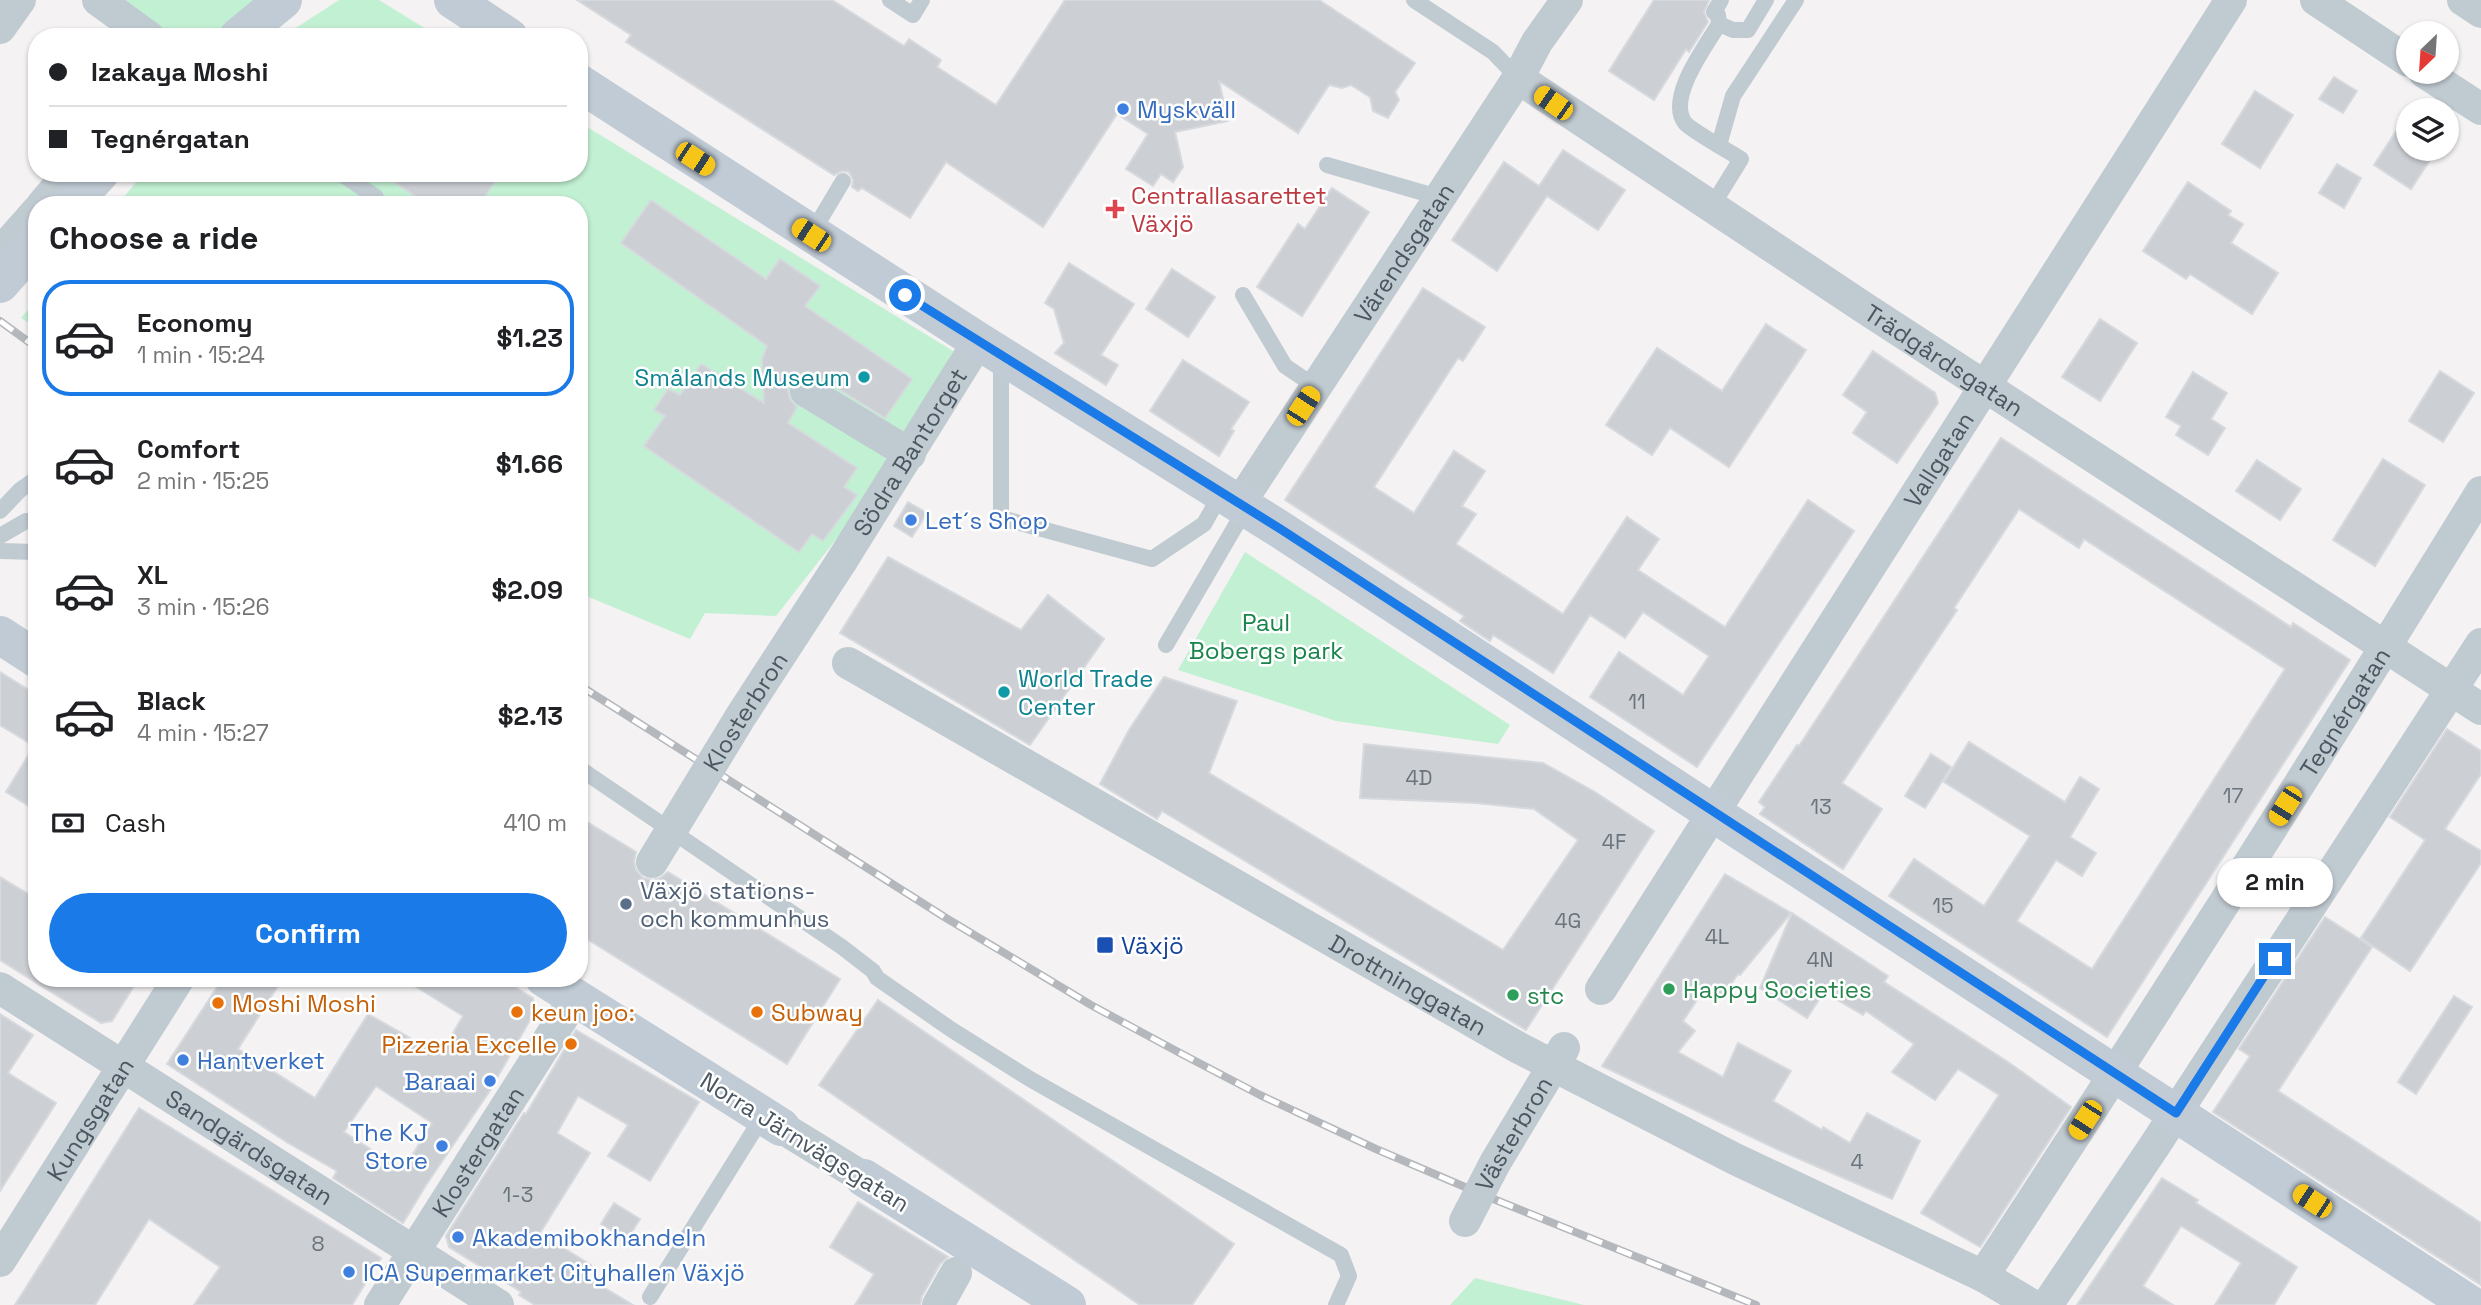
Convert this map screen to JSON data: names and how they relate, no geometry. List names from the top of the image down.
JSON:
{
  "streets": {
    "street": [
      "Värendsgatan",
      "Trädgårdsgatan",
      "Södra Bantorget",
      "Vallgatan",
      "Klosterbron",
      "Tegnérgatan",
      "Drottninggatan",
      "Kungsgatan",
      "Västerbron",
      "Norra Järnvägsgatan",
      "Sandgärdsgatan",
      "Klostergatan"
    ]
  },
  "crossings": [
    ["Värendsgatan", "Trädgårdsgatan"],
    ["Trädgårdsgatan", "Vallgatan"],
    ["Trädgårdsgatan", "Tegnérgatan"],
    ["Södra Bantorget", "Klosterbron"],
    ["Kungsgatan", "Sandgärdsgatan"],
    ["Norra Järnvägsgatan", "Klostergatan"],
    ["Sandgärdsgatan", "Klostergatan"]
  ],
  "parks": ["Paul Bobergs park"],
  "places": {
    "other": [
      "Myskväll",
      "Smålands Museum",
      "Let´s Shop",
      "World Trade Center",
      "Växjö stations- och kommunhus",
      "Happy Societies",
      "stc",
      "Moshi Moshi",
      "keun joo:",
      "Subway",
      "Pizzeria Excelle",
      "Hantverket",
      "Baraai",
      "The KJ Store",
      "Akademibokhandeln",
      "ICA Supermarket Cityhallen Växjö"
    ],
    "health": ["Centrallasarettet Växjö"],
    "transit": ["Växjö"]
  },
  "house_numbers": [
    "11",
    "4D",
    "17",
    "13",
    "4F",
    "15",
    "4G",
    "4L",
    "4N",
    "4",
    "1-3",
    "8"
  ],
  "north": "bottom left",
  "page": {
    "banner": ["Izakaya Moshi", "Tegnérgatan"],
    "heading": "Choose a ride",
    "list": [
      {
        "name": "Economy",
        "note": "1 min · 15:24",
        "value": "$1.23"
      },
      {
        "name": "Comfort",
        "note": "2 min · 15:25",
        "value": "$1.66"
      },
      {
        "name": "XL",
        "note": "3 min · 15:26",
        "value": "$2.09"
      },
      {
        "name": "Black",
        "note": "4 min · 15:27",
        "value": "$2.13"
      }
    ],
    "pay": ["Cash", "410 m"],
    "bubble": "2 min",
    "buttons": "Confirm"
  }
}
